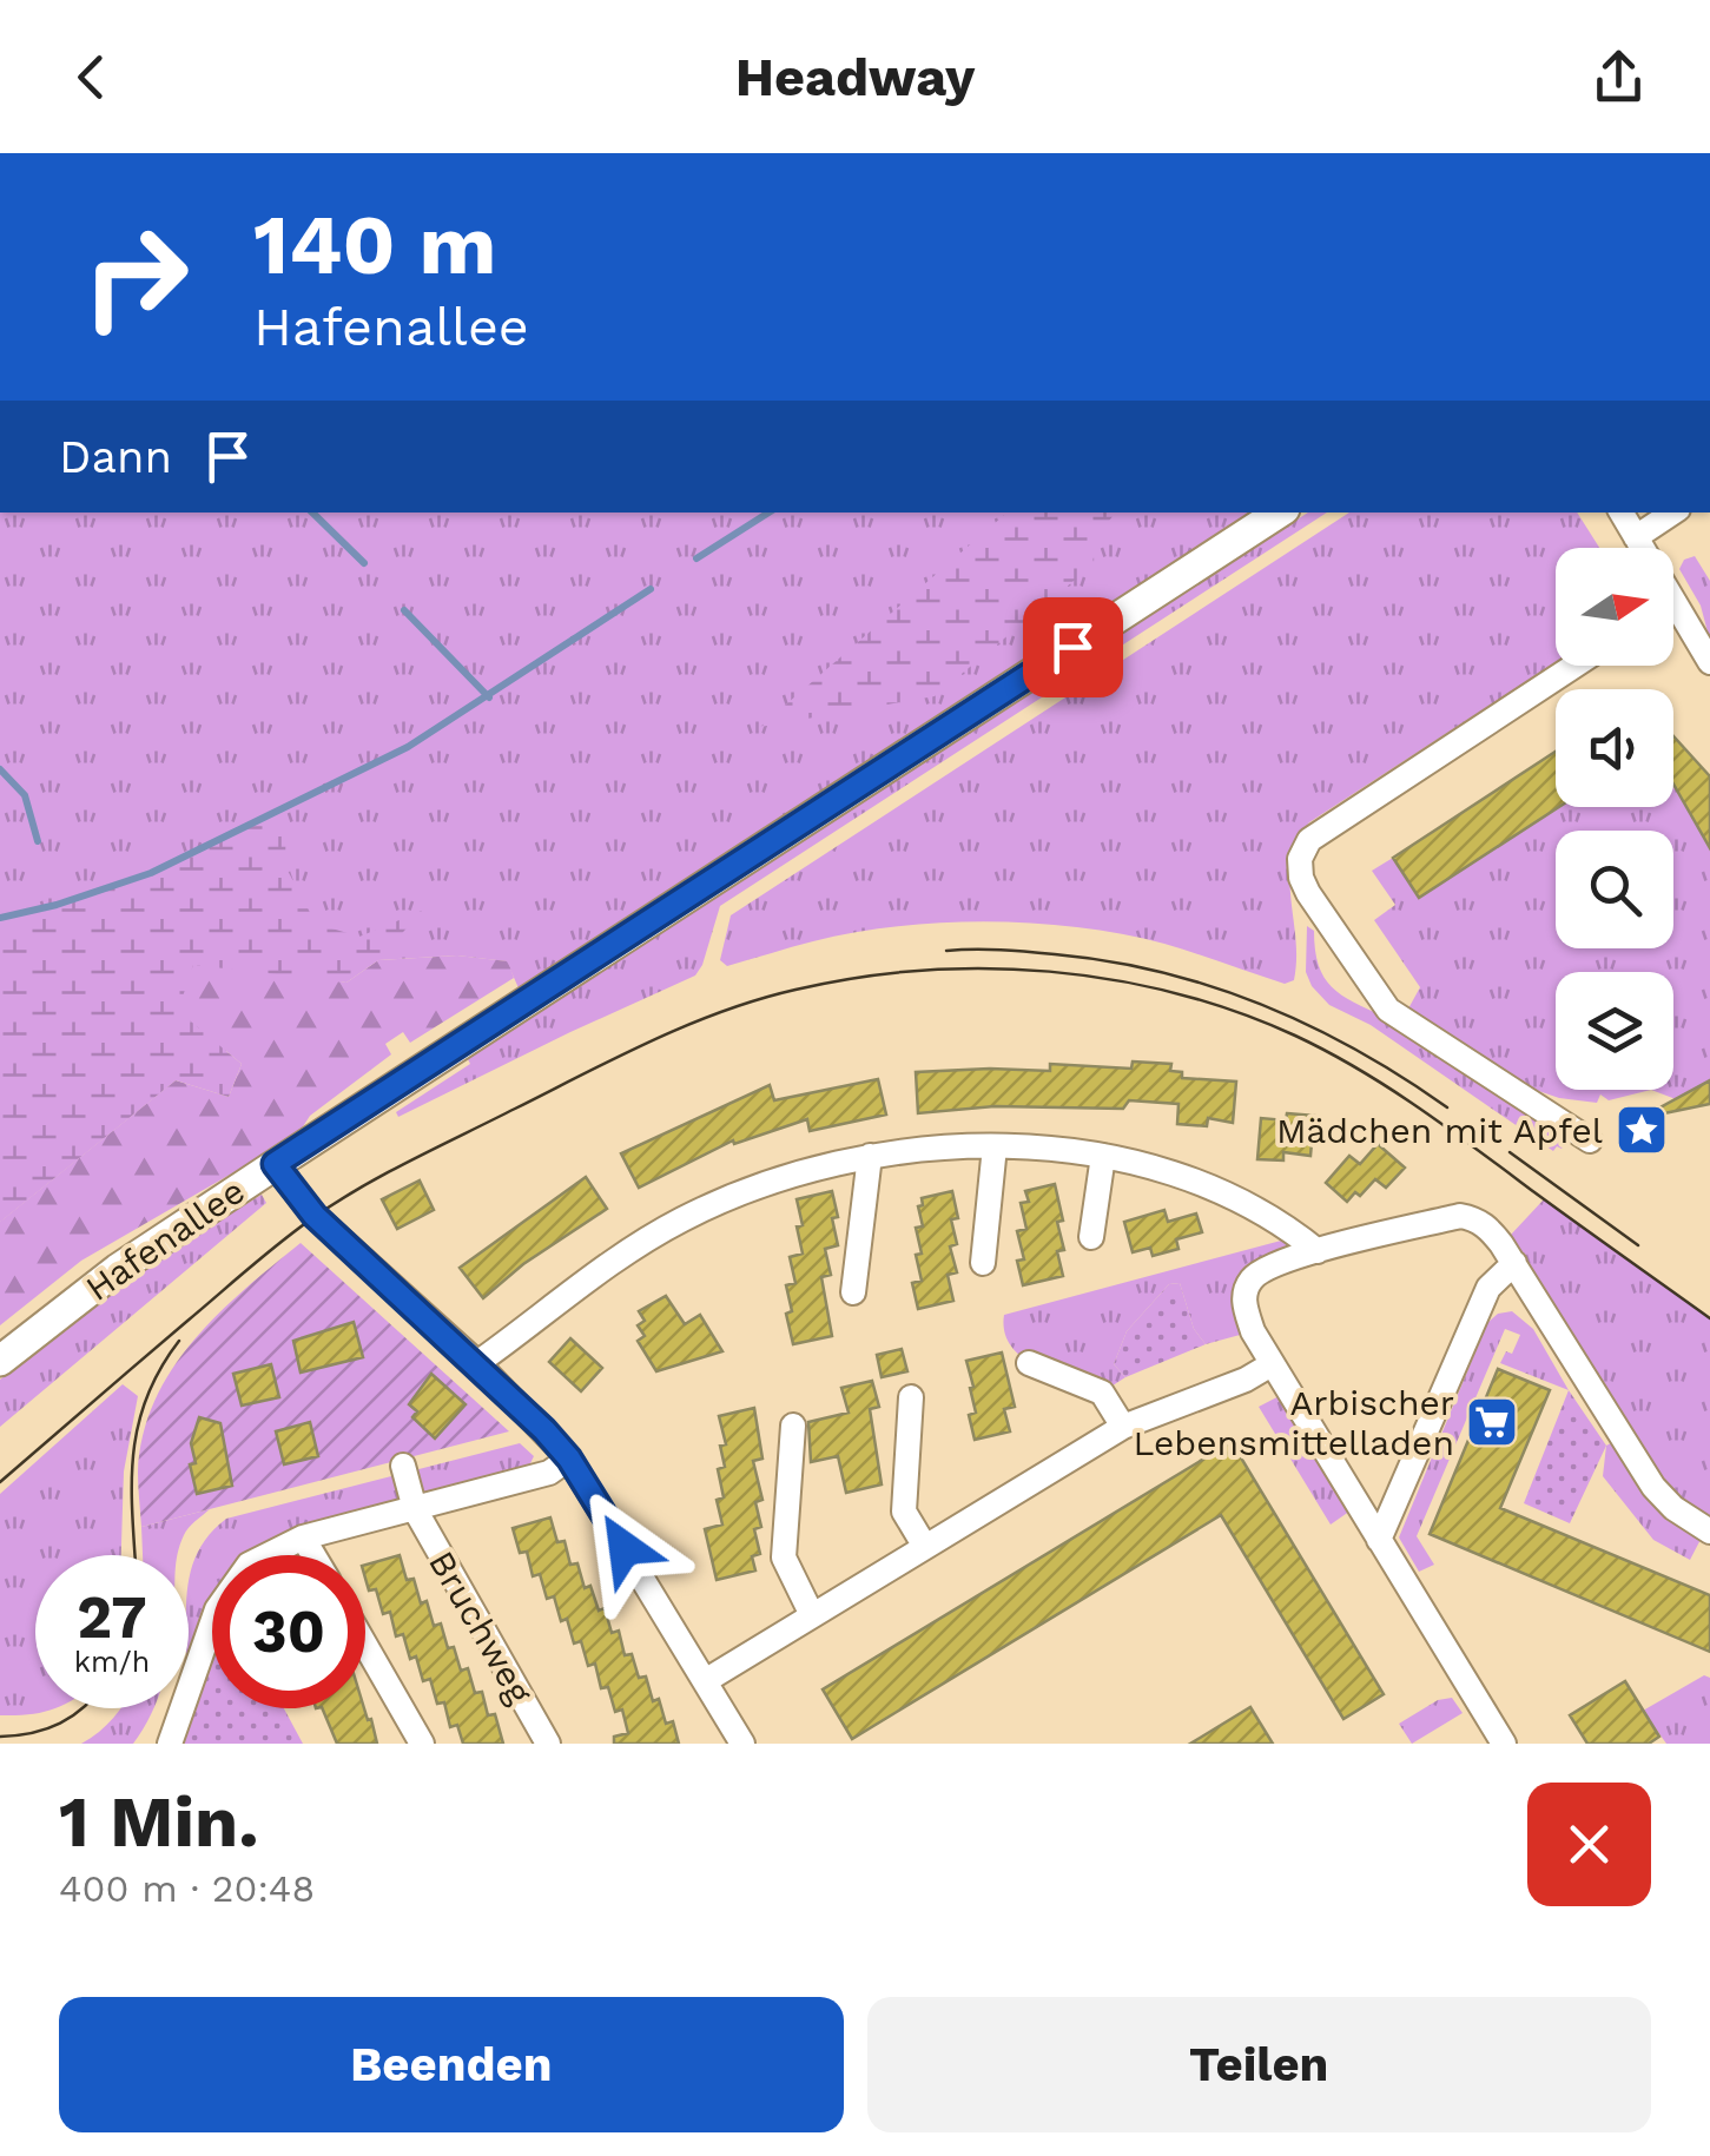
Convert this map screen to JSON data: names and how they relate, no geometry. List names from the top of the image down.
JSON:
{
  "streets": {
    "street": ["Hafenallee", "Bruchweg"]
  },
  "places": {
    "place": ["Mädchen mit Apfel"],
    "supermarket": ["Arbischer Lebensmittelladen"]
  },
  "north": "right",
  "page": {
    "header": "Headway",
    "turn": ["140 m", "Hafenallee"],
    "then": "Dann",
    "speed": "27 km/h",
    "limit": "30",
    "heading": ["1 Min.", "400 m · 20:48"],
    "buttons": ["Beenden", "Teilen"]
  }
}
